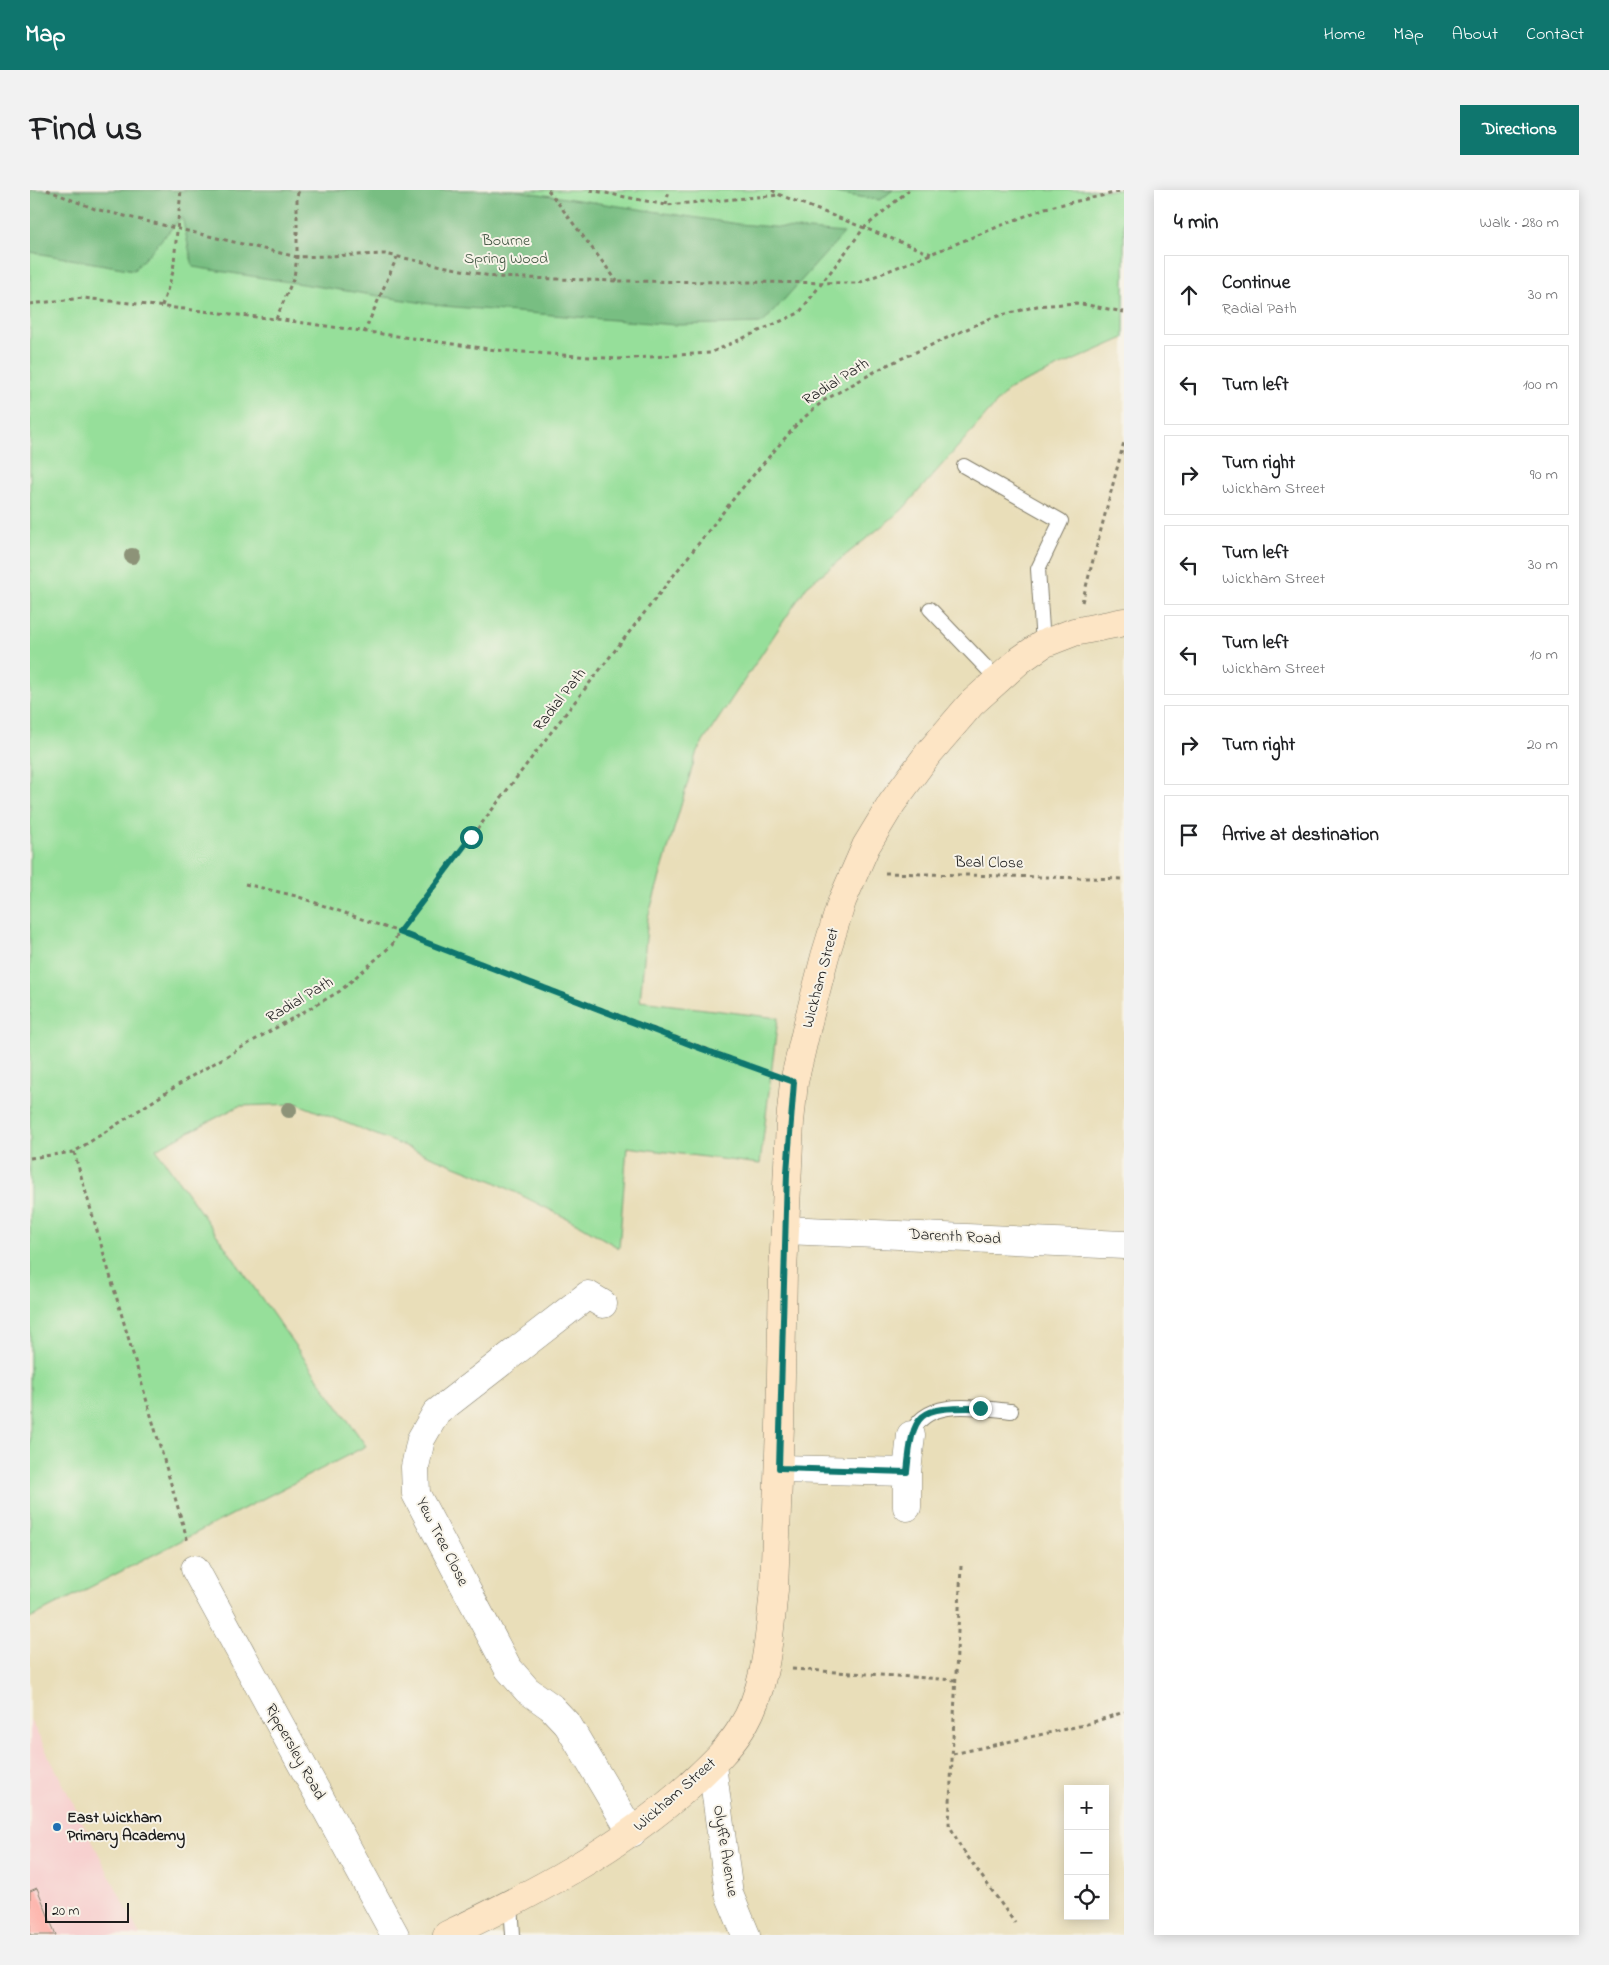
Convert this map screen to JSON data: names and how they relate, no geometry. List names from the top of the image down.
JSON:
{
  "streets": {
    "street": [
      "Wickham Street",
      "Darenth Road",
      "Yew Tree Close",
      "Rippersley Road",
      "Olyffe Avenue"
    ],
    "path": ["Radial Path", "Beal Close"]
  },
  "crossings": [
    ["Beal Close", "Wickham Street"],
    ["Wickham Street", "Darenth Road"],
    ["Wickham Street", "Yew Tree Close"],
    ["Wickham Street", "Olyffe Avenue"]
  ],
  "parks": ["Bourne Spring Wood"],
  "places": ["East Wickham Primary Academy"],
  "scale_bar": "20 m",
  "page": {
    "header": "Map",
    "nav": [
      "Home",
      "Map",
      "About",
      "Contact"
    ],
    "title": "Find us",
    "buttons": "Directions",
    "heading": ["4 min", "Walk · 280 m"],
    "list": [
      ["Continue", "Radial Path", "30 m"],
      ["Turn left", "100 m"],
      ["Turn right", "Wickham Street", "90 m"],
      ["Turn left", "Wickham Street", "30 m"],
      ["Turn left", "Wickham Street", "10 m"],
      ["Turn right", "20 m"],
      "Arrive at destination"
    ],
    "map_buttons": ["+", "−"],
    "scale": "20 m"
  }
}
